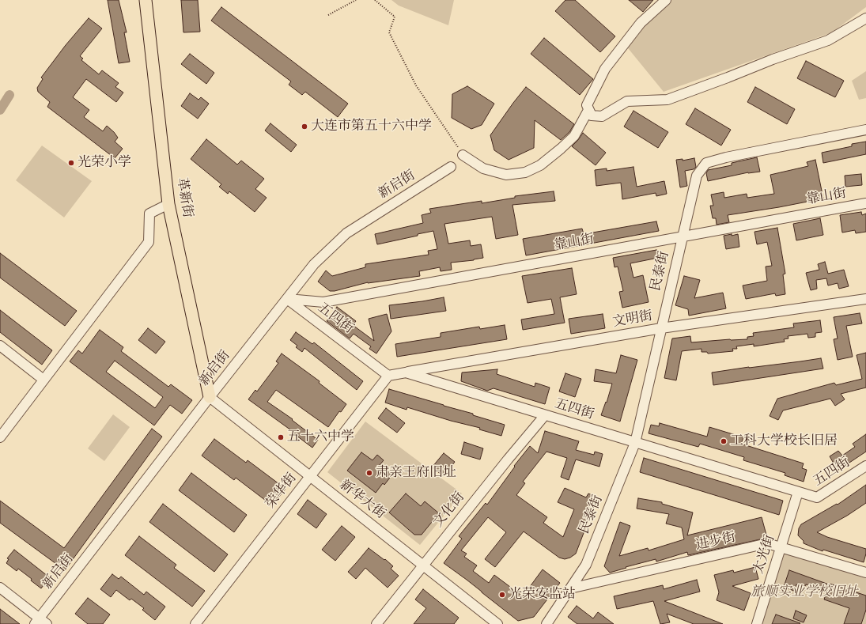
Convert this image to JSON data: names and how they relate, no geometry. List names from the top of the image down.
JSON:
{
  "streets": {
    "main road": ["革新街"],
    "street": [
      "新启街",
      "靠山街",
      "民泰街",
      "五四街",
      "文明街",
      "荣华街",
      "新华大街",
      "文化街",
      "进步街",
      "太光街"
    ]
  },
  "crossings": [
    ["新启街", "靠山街"],
    ["新启街", "革新街"],
    ["新启街", "五四街"],
    ["新启街", "新华大街"],
    ["靠山街", "民泰街"],
    ["靠山街", "五四街"],
    ["革新街", "新华大街"],
    ["民泰街", "五四街"],
    ["民泰街", "文明街"],
    ["民泰街", "进步街"],
    ["五四街", "文明街"],
    ["五四街", "荣华街"],
    ["五四街", "文化街"],
    ["五四街", "太光街"],
    ["荣华街", "新华大街"],
    ["新华大街", "文化街"],
    ["进步街", "太光街"]
  ],
  "parks": ["旅顺实业学校旧址"],
  "places": [
    "大连市第五十六中学",
    "光荣小学",
    "五十六中学",
    "工科大学校长旧居",
    "肃亲王府旧址",
    "光荣安监站"
  ]
}
